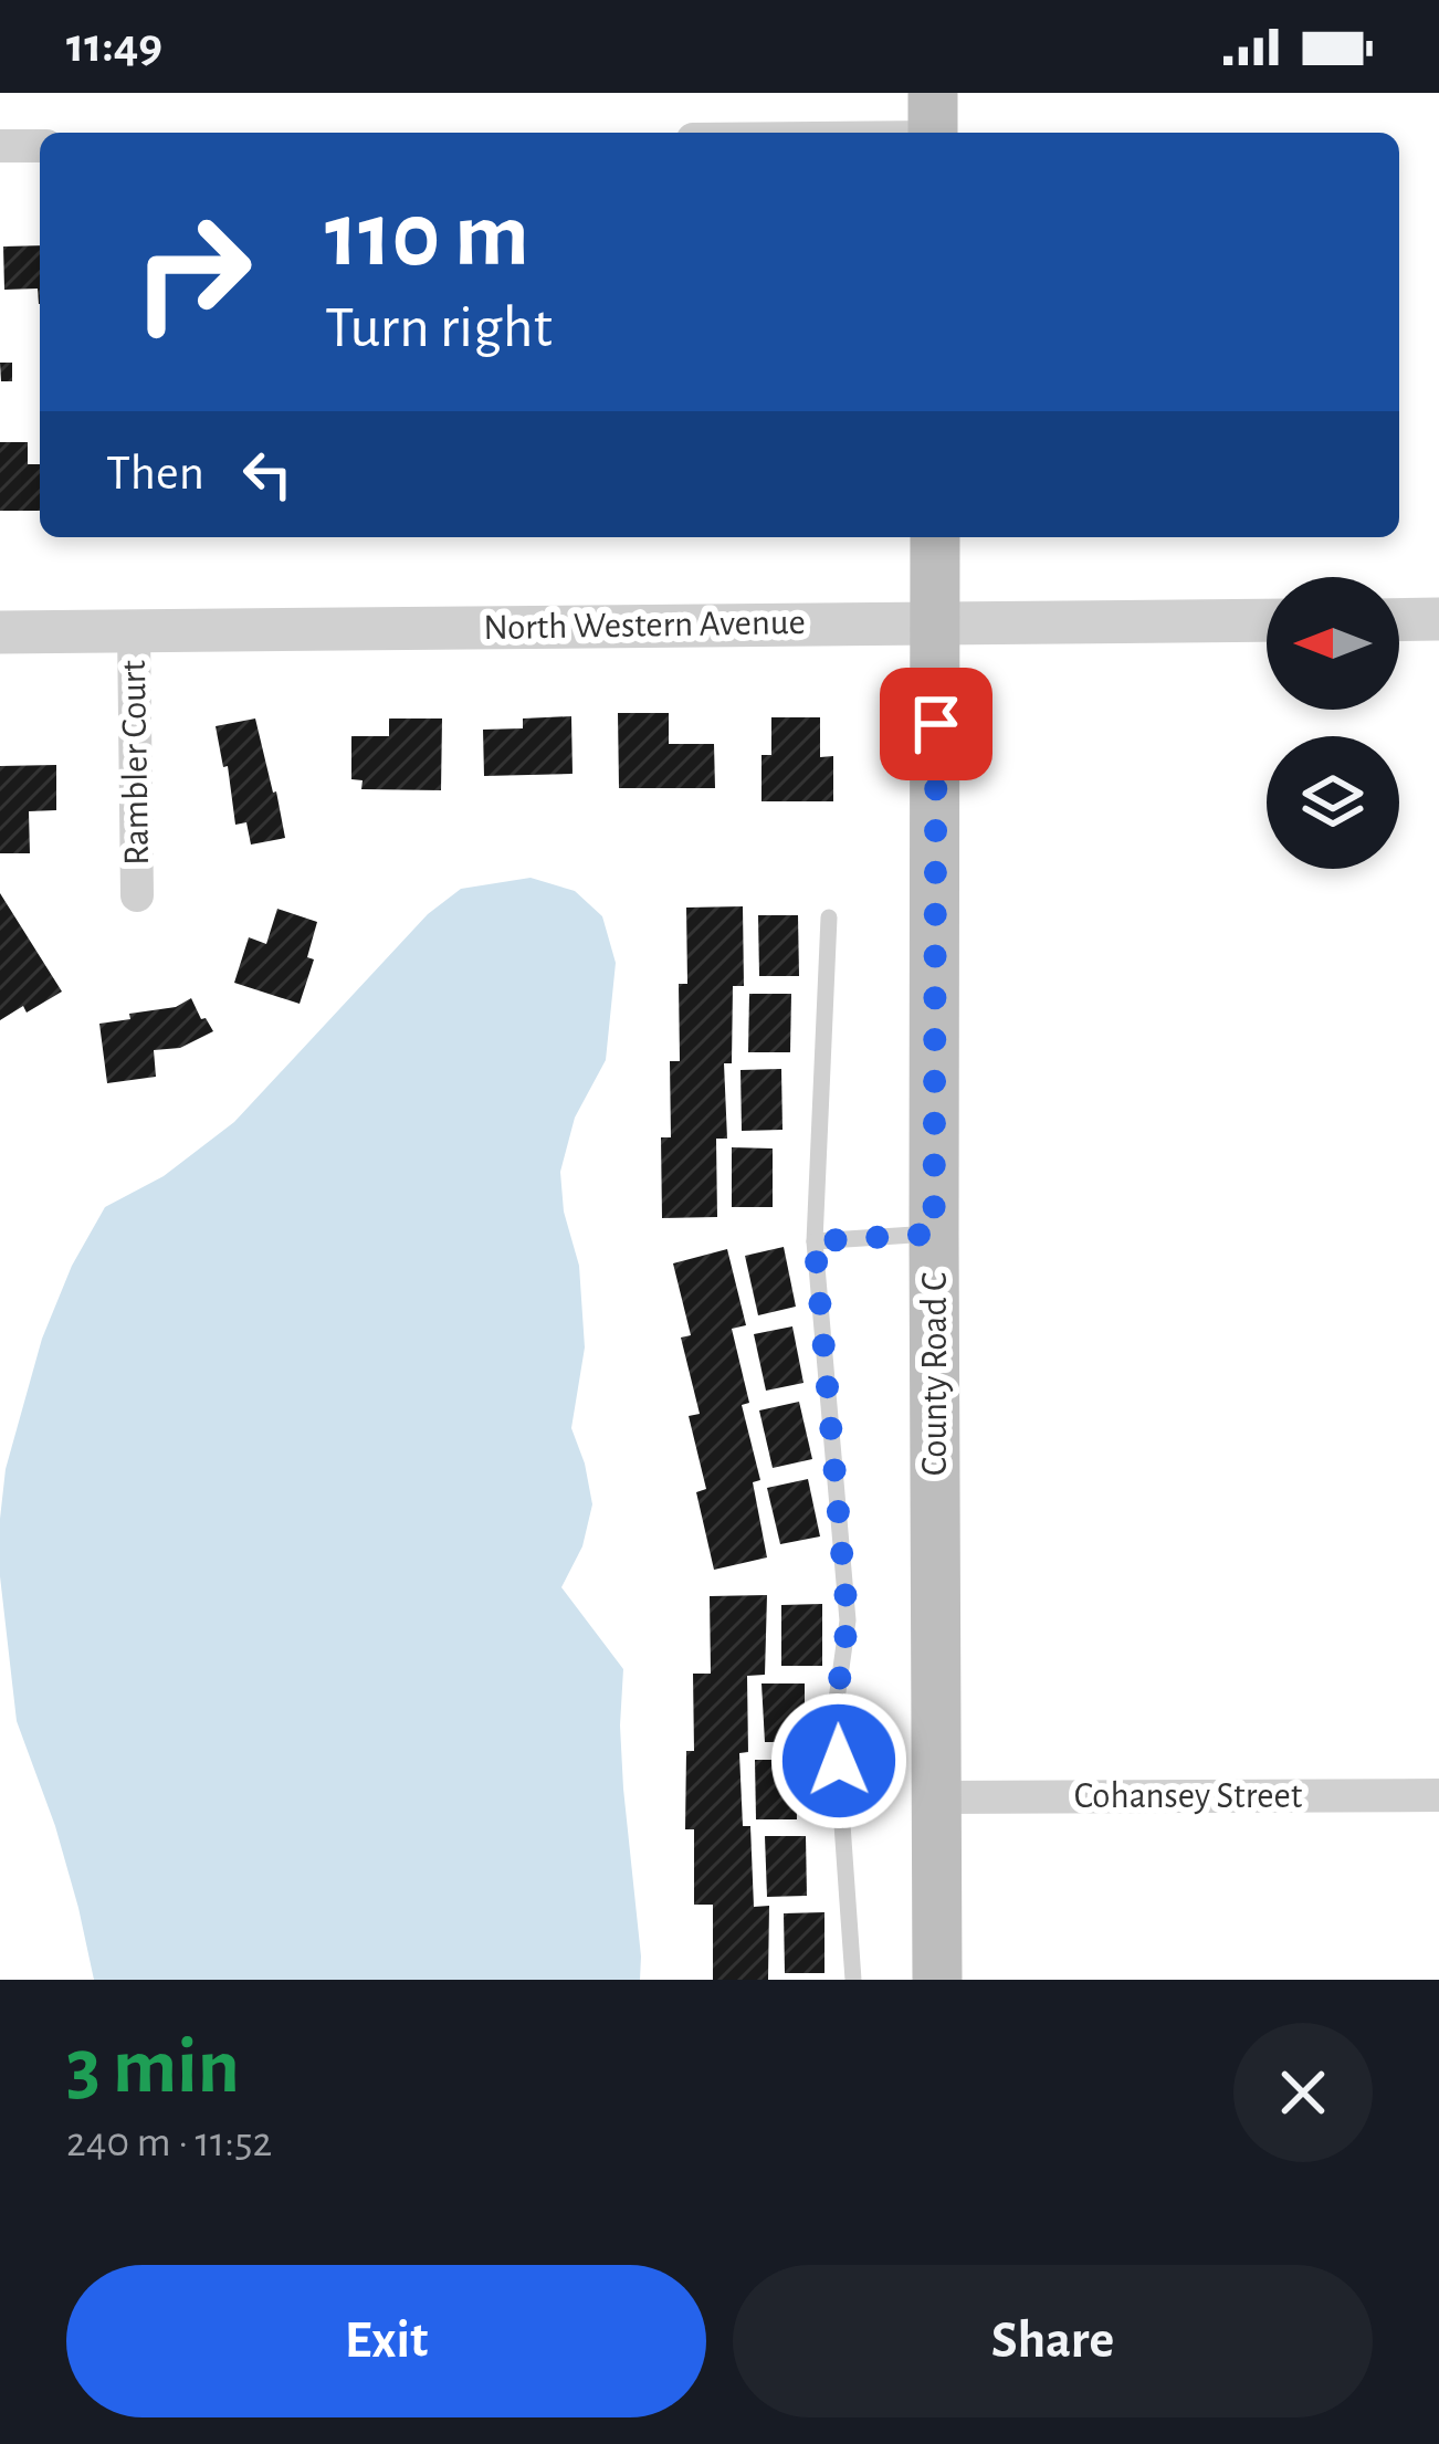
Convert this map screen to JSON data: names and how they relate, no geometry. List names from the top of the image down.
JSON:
{
  "streets": {
    "main road": ["County Road C"],
    "street": ["North Western Avenue", "Rambler Court", "Cohansey Street"]
  },
  "crossings": [
    ["North Western Avenue", "Rambler Court"],
    ["North Western Avenue", "County Road C"],
    ["County Road C", "Cohansey Street"]
  ],
  "north": "left",
  "page": {
    "status": "11:49",
    "turn": ["110 m", "Turn right"],
    "then": "Then",
    "heading": ["3 min", "240 m · 11:52"],
    "buttons": ["Exit", "Share"]
  }
}
